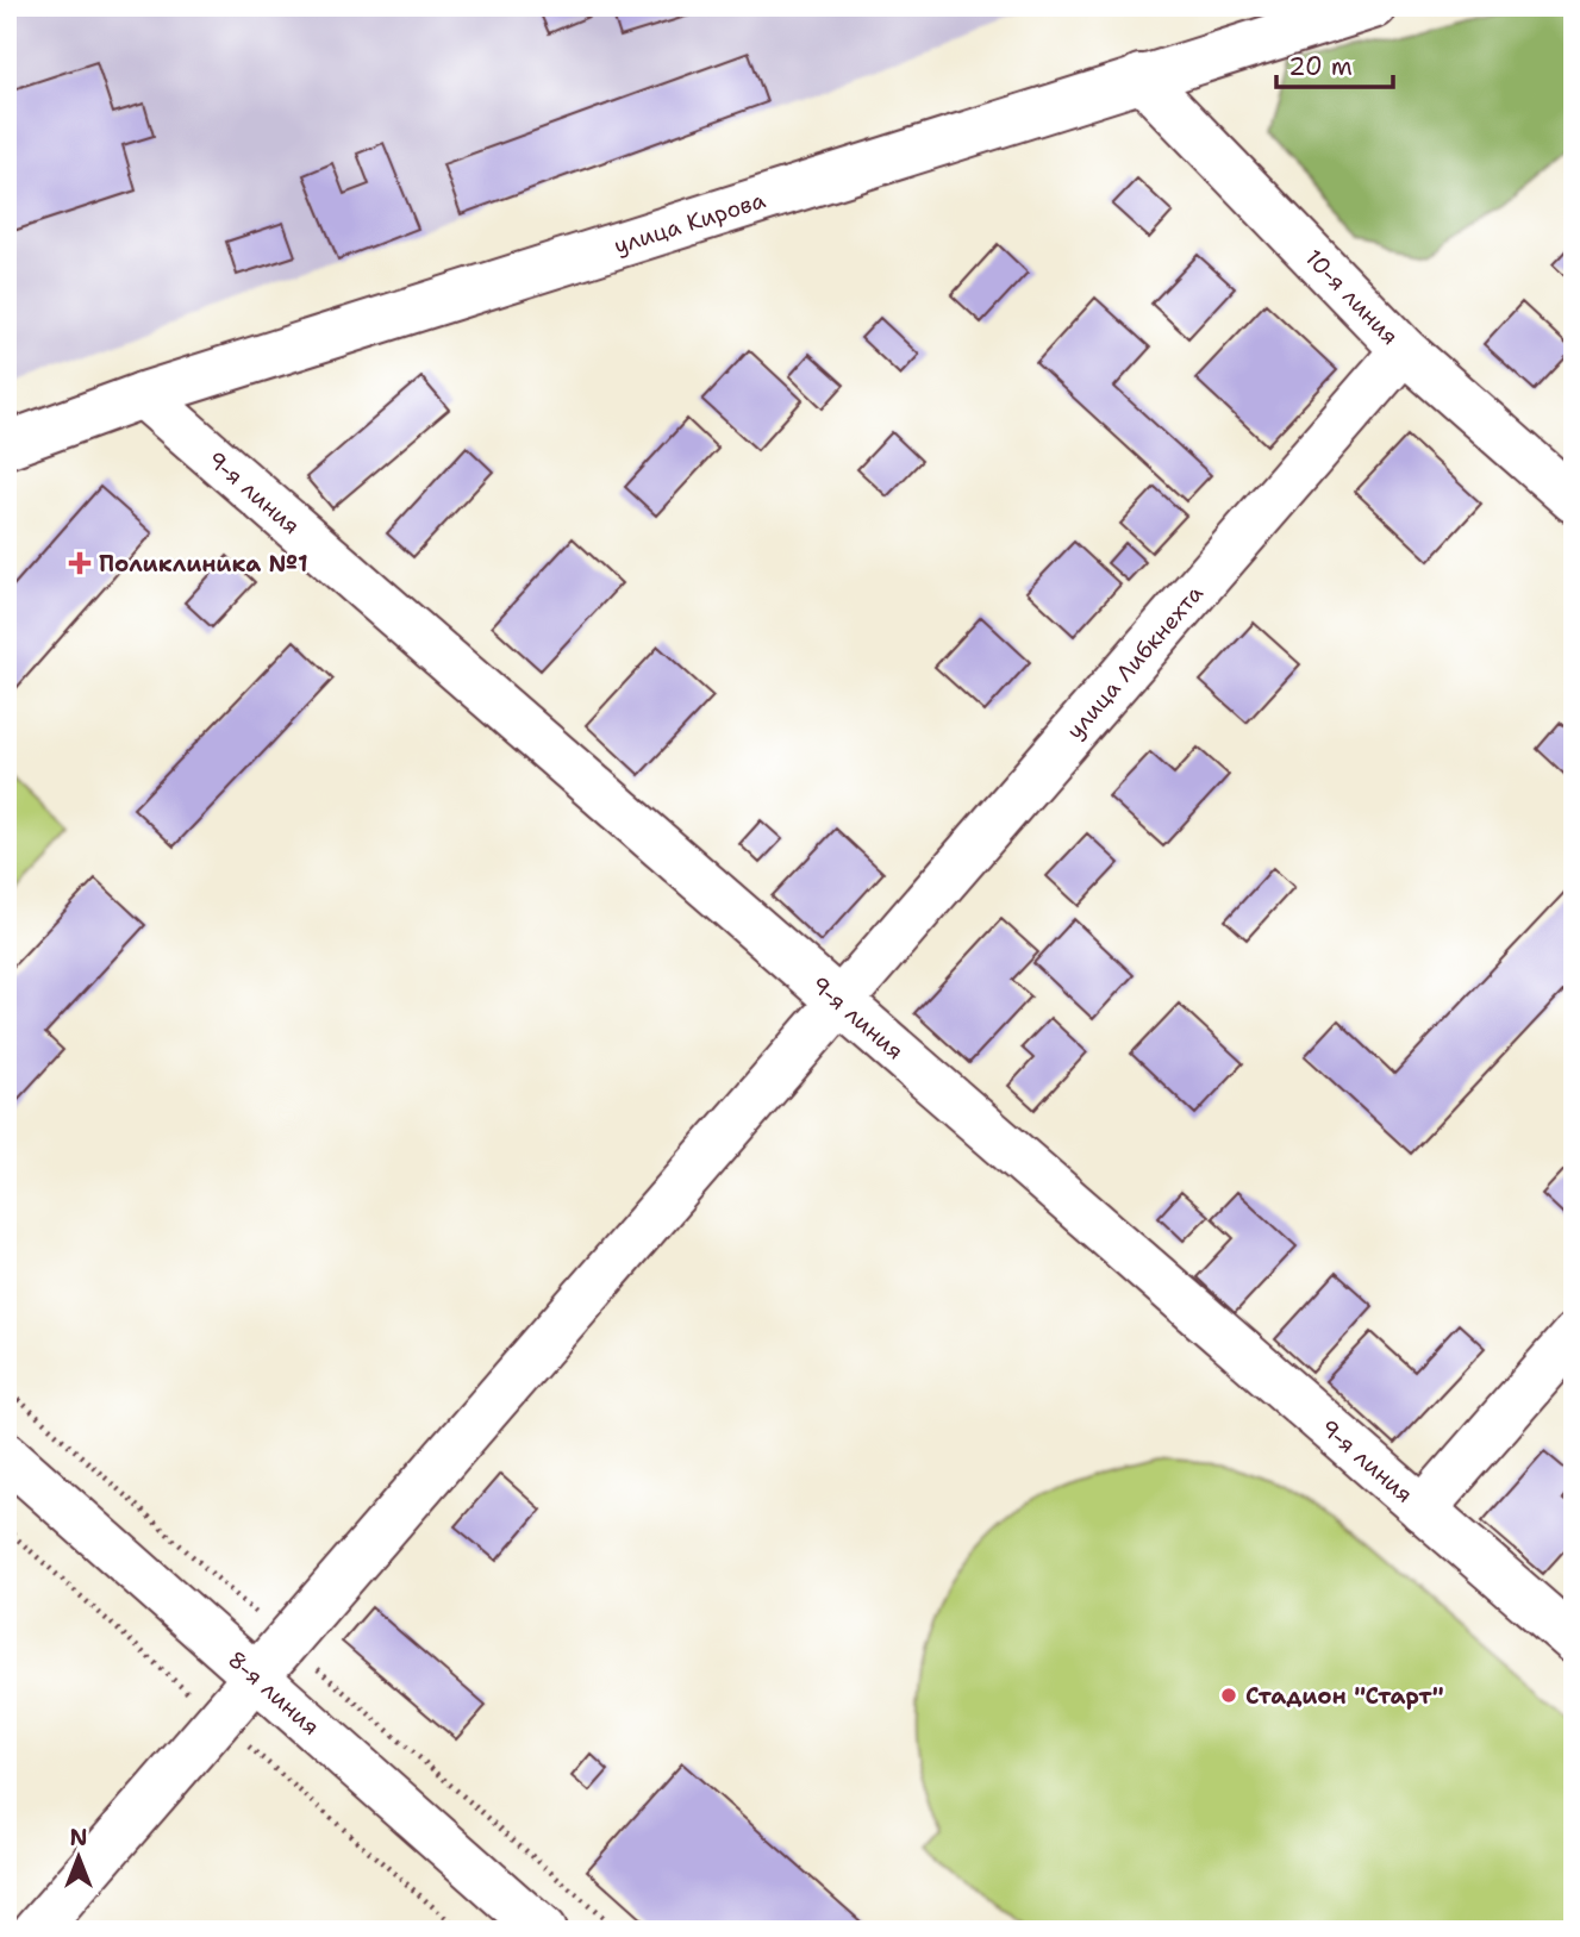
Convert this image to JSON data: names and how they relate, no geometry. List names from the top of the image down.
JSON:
{
  "streets": {
    "street": [
      "улица Кирова",
      "10-я линия",
      "9-я линия",
      "улица Либкнехта",
      "8-я линия"
    ]
  },
  "crossings": [
    ["улица Кирова", "10-я линия"],
    ["улица Кирова", "9-я линия"],
    ["10-я линия", "улица Либкнехта"],
    ["9-я линия", "улица Либкнехта"],
    ["улица Либкнехта", "8-я линия"]
  ],
  "places": {
    "health": ["Поликлиника №1"],
    "other": ["Стадион \"Старт\""]
  },
  "scale_bar": "20 m",
  "north": "top"
}
